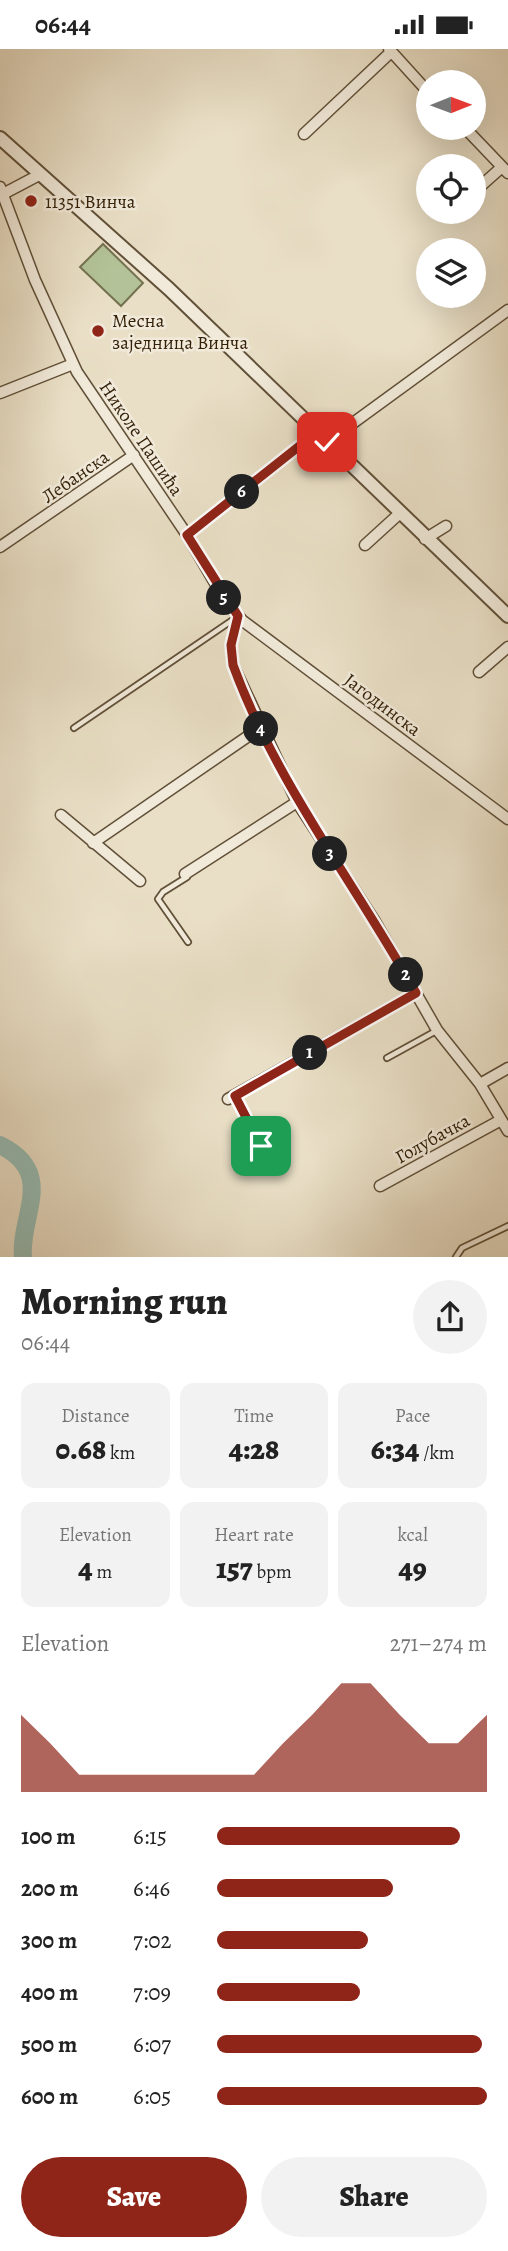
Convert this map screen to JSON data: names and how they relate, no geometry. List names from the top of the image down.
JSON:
{
  "streets": {
    "street": [
      "Николе Пашића",
      "Лебанска",
      "Јагодинска",
      "Голубачка"
    ]
  },
  "crossings": [
    ["Николе Пашића", "Лебанска"],
    ["Николе Пашића", "Јагодинска"]
  ],
  "places": ["11351 Винча", "Месна заједница Винча"],
  "north": "right",
  "page": {
    "status": "06:44",
    "pins": [
      "6",
      "5",
      "4",
      "3",
      "2",
      "1"
    ],
    "heading": ["Morning run", "06:44"],
    "stats": [
      ["Distance", "0.68 km"],
      ["Time", "4:28"],
      ["Pace", "6:34 /km"],
      ["Elevation", "4 m"],
      ["Heart rate", "157 bpm"],
      ["kcal", "49"]
    ],
    "chart": ["Elevation", "271–274 m"],
    "list": [
      {
        "name": "100 m",
        "note": "6:15"
      },
      {
        "name": "200 m",
        "note": "6:46"
      },
      {
        "name": "300 m",
        "note": "7:02"
      },
      {
        "name": "400 m",
        "note": "7:09"
      },
      {
        "name": "500 m",
        "note": "6:07"
      },
      {
        "name": "600 m",
        "note": "6:05"
      }
    ],
    "buttons": ["Save", "Share"]
  }
}
